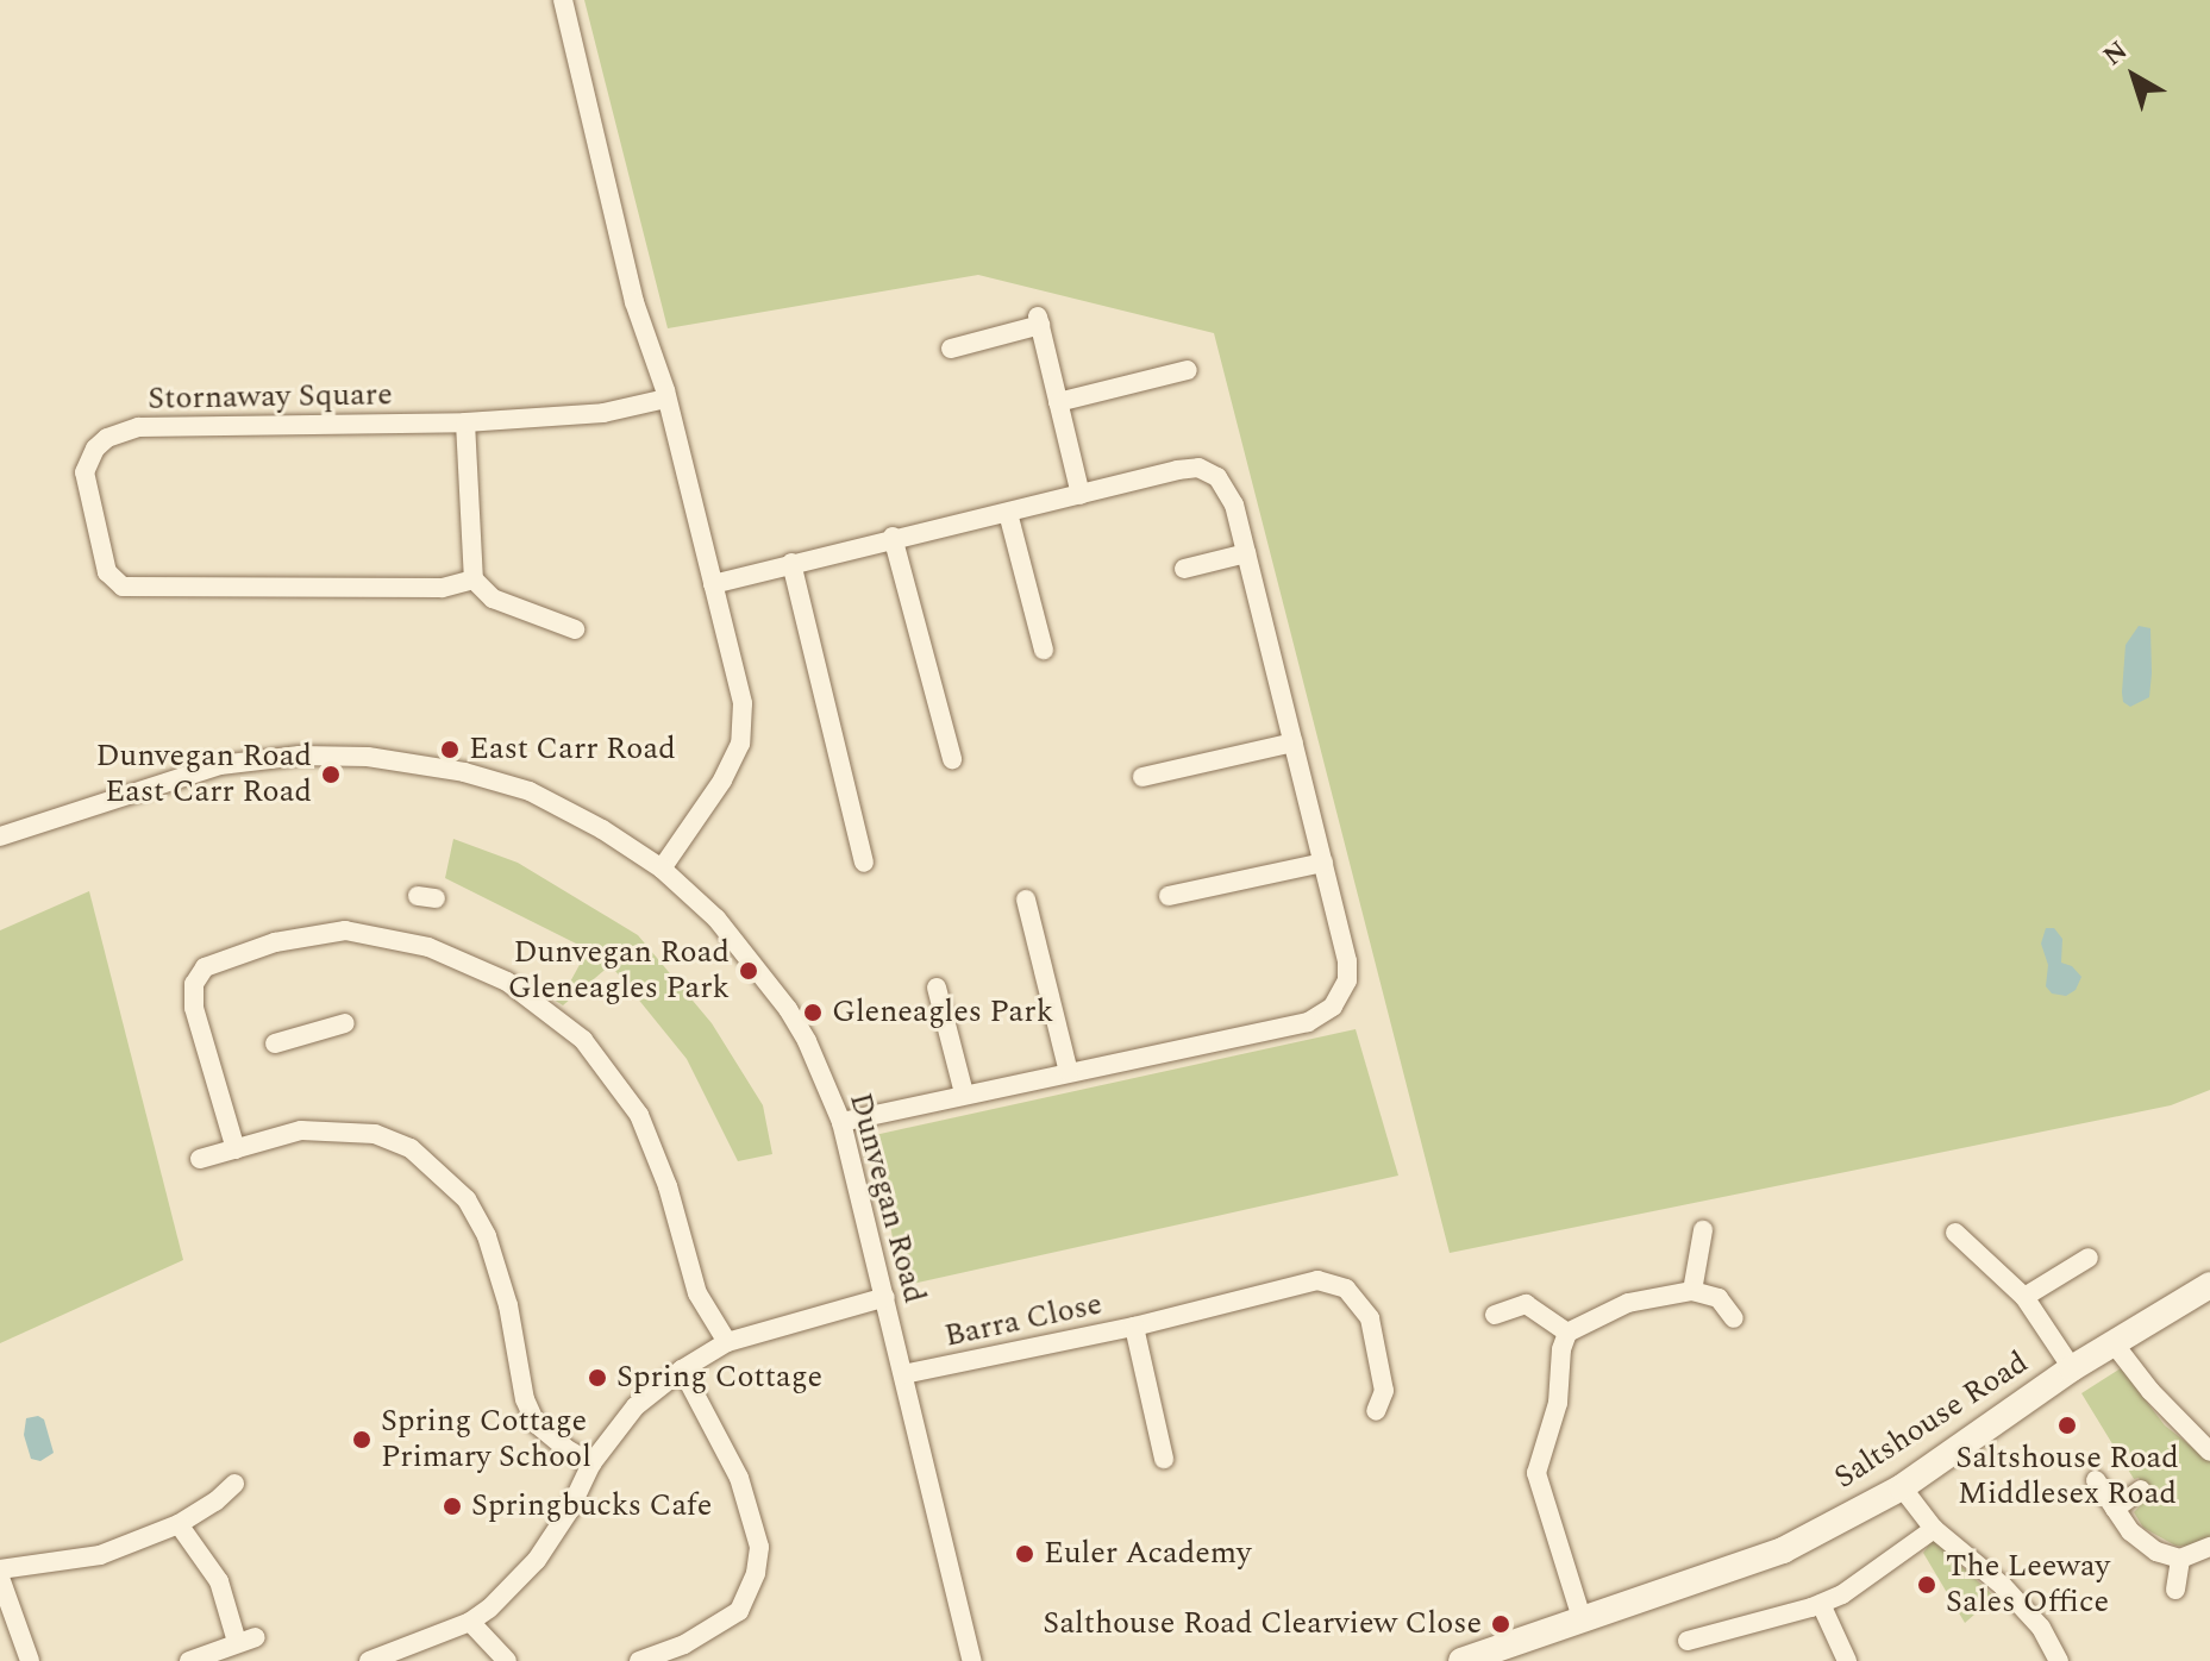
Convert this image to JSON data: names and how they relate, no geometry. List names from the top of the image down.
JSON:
{
  "streets": {
    "main road": ["Saltshouse Road"],
    "street": ["Stornaway Square", "Dunvegan Road", "Barra Close"]
  },
  "crossings": [
    ["Dunvegan Road", "Barra Close"]
  ],
  "places": [
    "East Carr Road",
    "Dunvegan Road East Carr Road",
    "Dunvegan Road Gleneagles Park",
    "Gleneagles Park",
    "Spring Cottage",
    "Saltshouse Road Middlesex Road",
    "Spring Cottage Primary School",
    "Springbucks Cafe",
    "Euler Academy",
    "The Leeway Sales Office",
    "Salthouse Road Clearview Close"
  ],
  "north": "top left"
}
